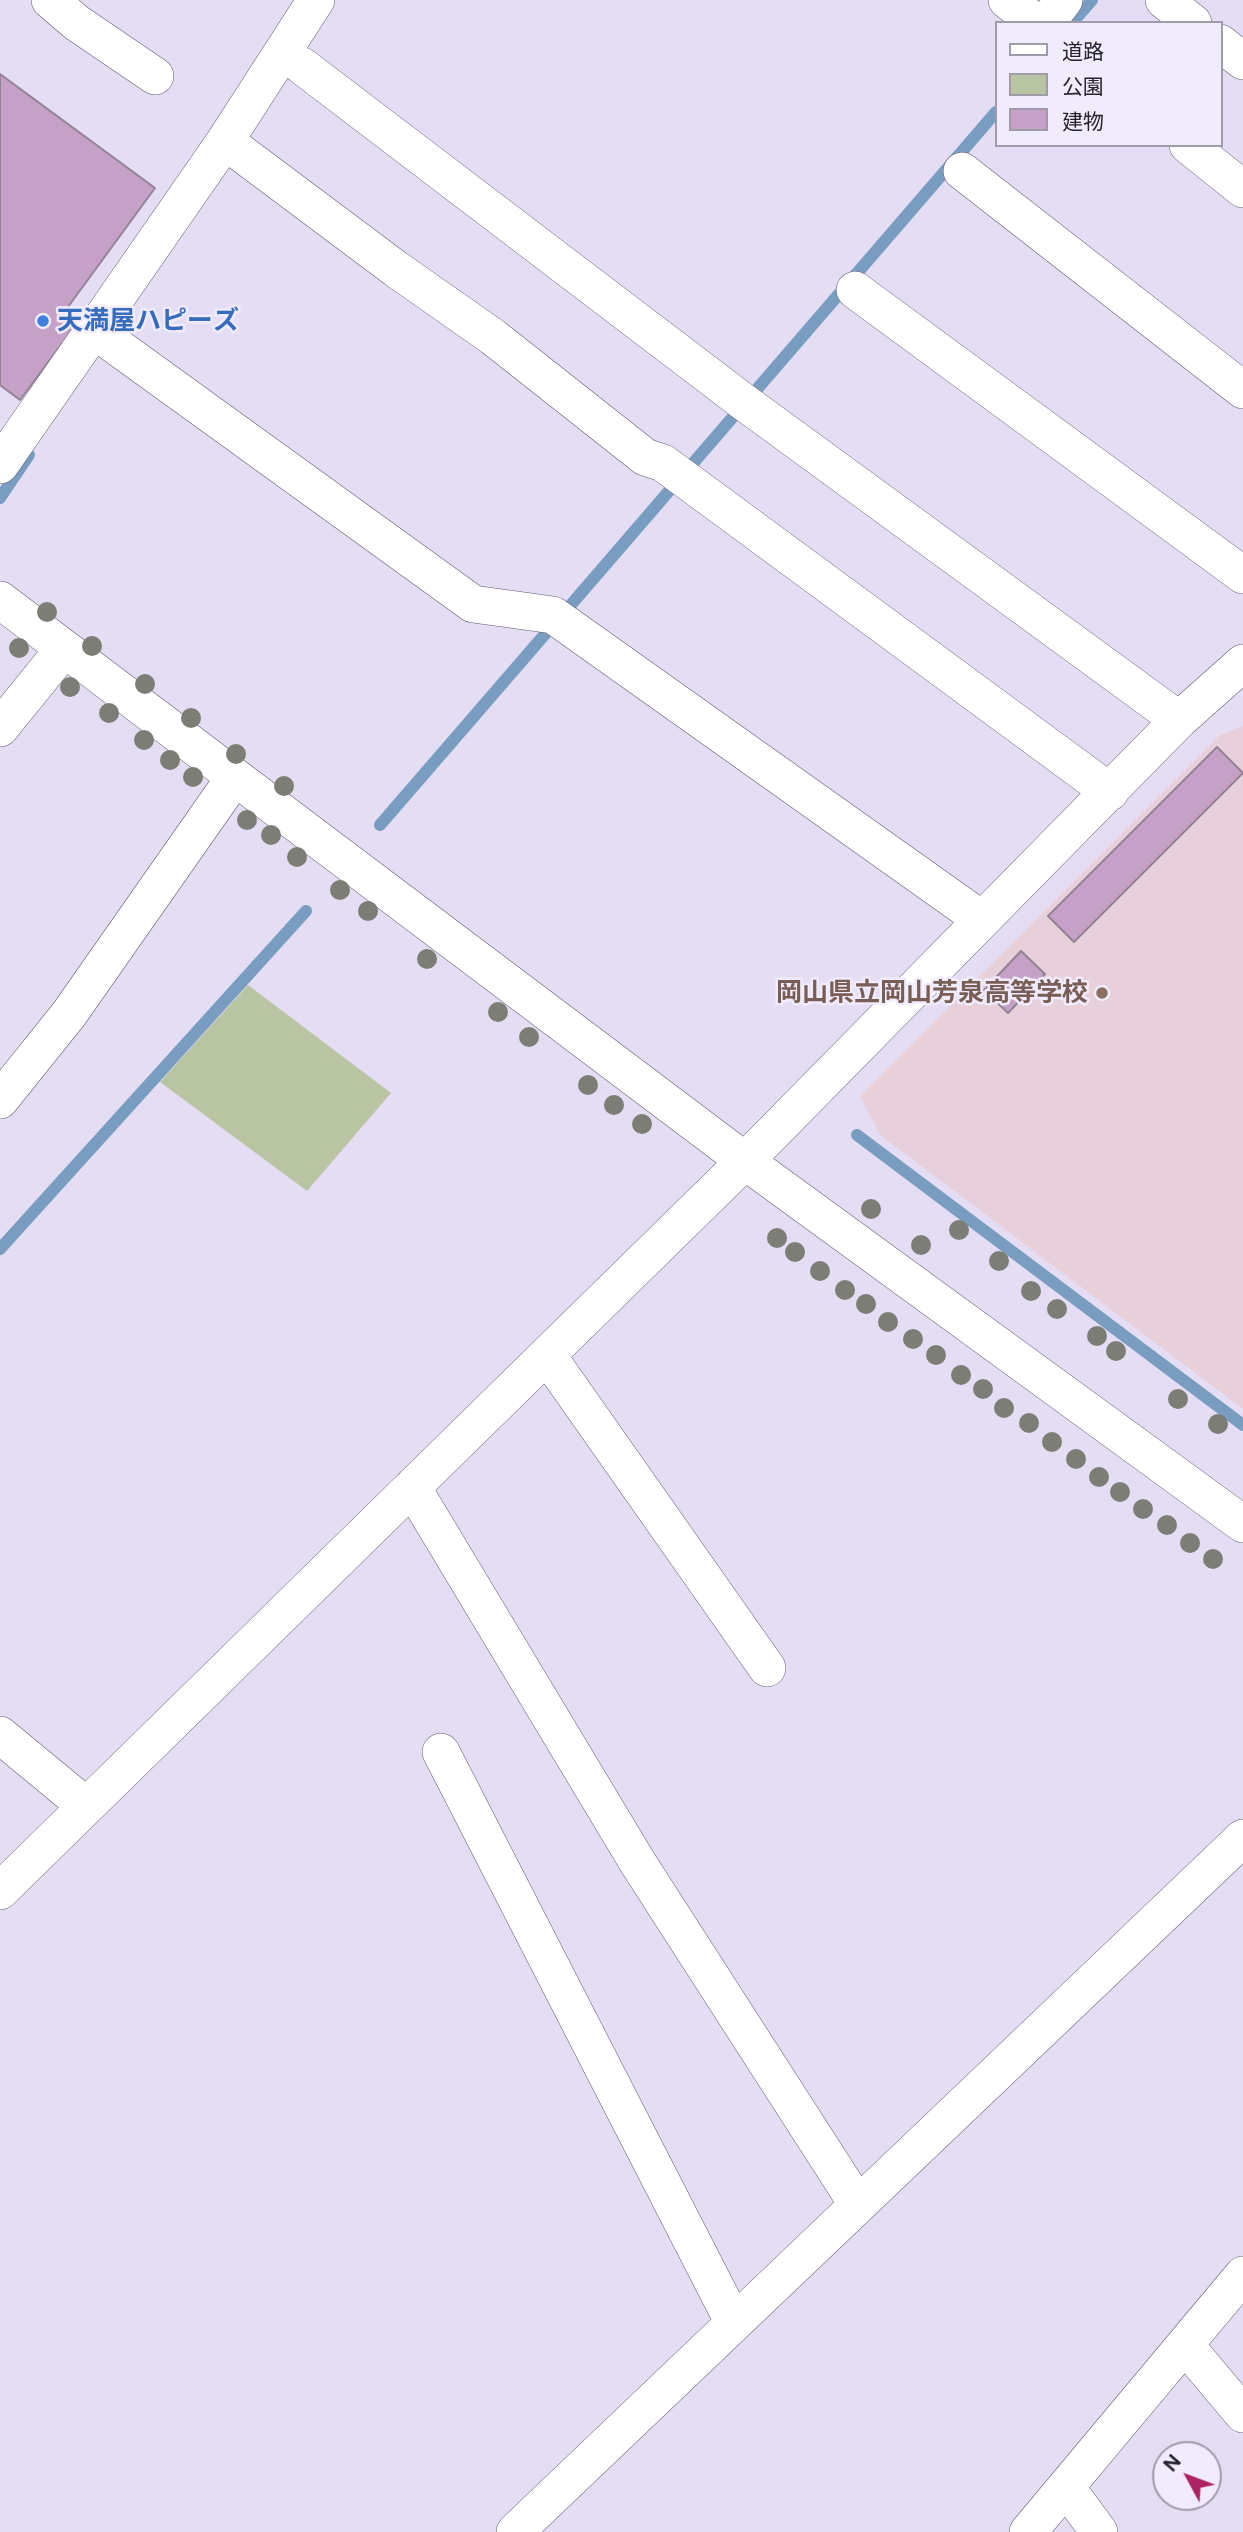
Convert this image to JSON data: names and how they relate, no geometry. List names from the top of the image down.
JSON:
{
  "places": ["天満屋ハピーズ", "岡山県立岡山芳泉高等学校"],
  "legend": ["道路", "公園", "建物"],
  "north": "top left"
}
